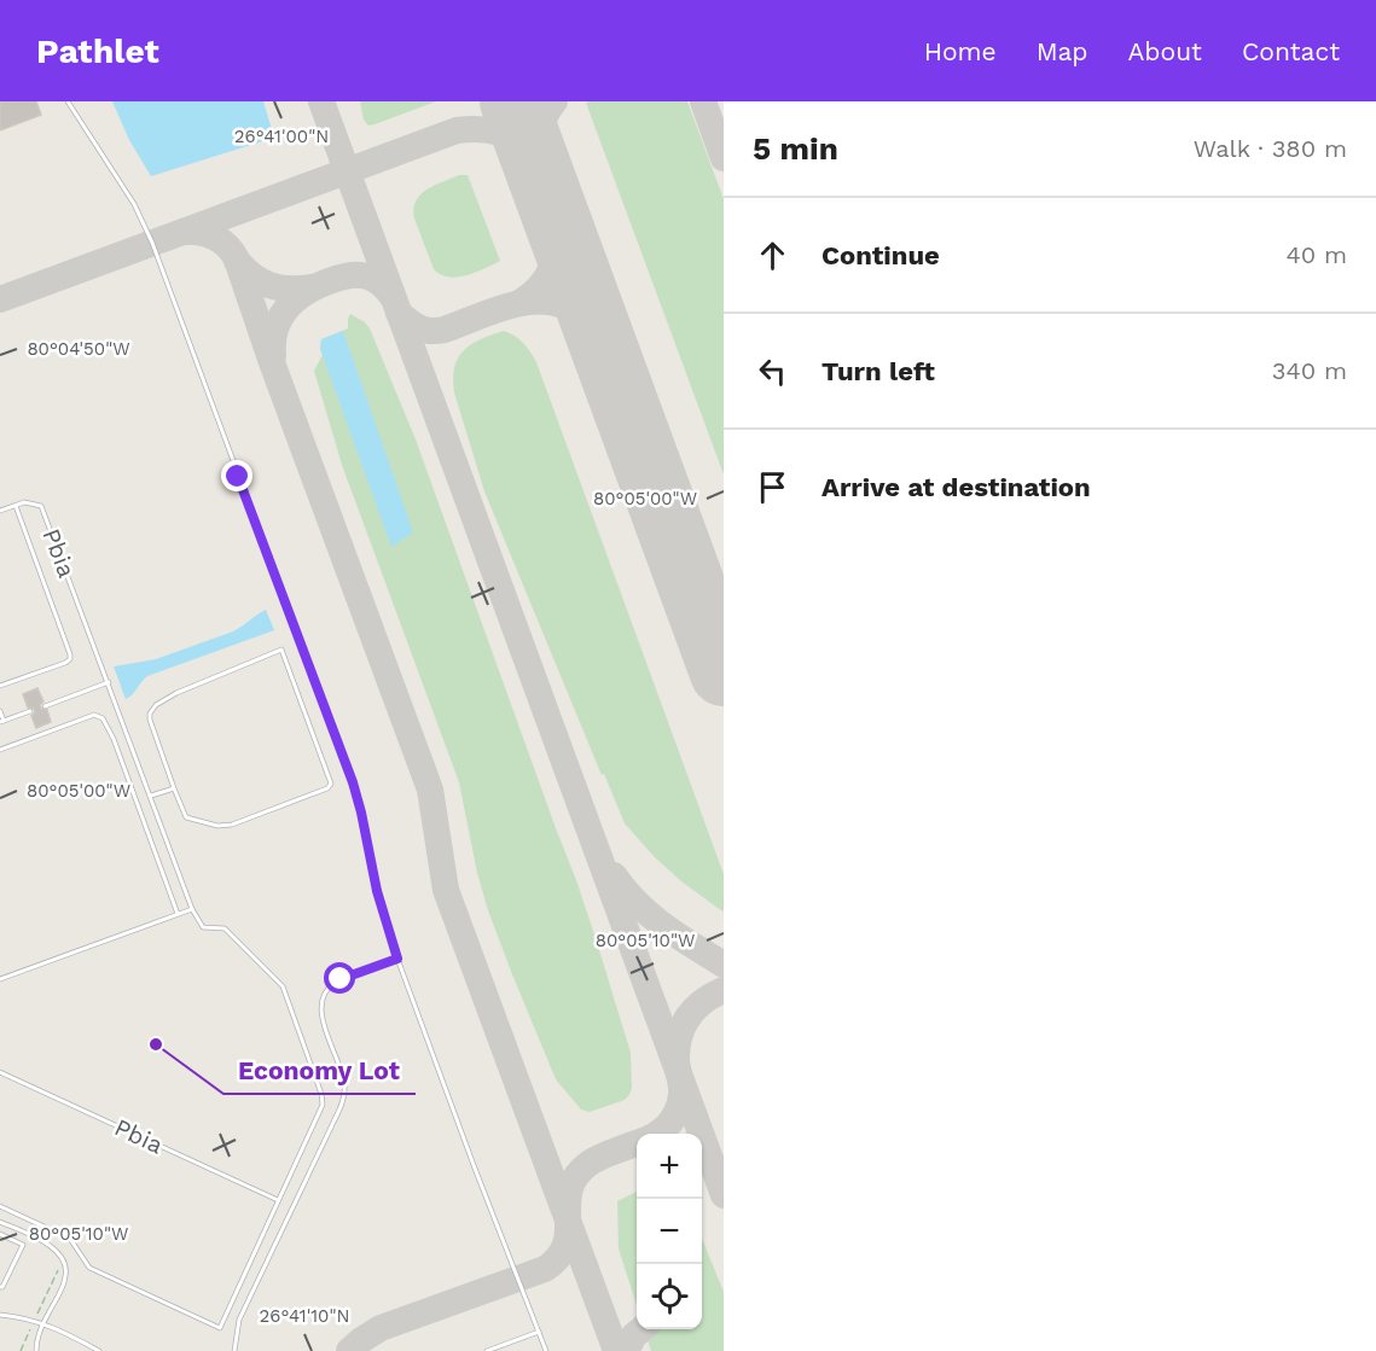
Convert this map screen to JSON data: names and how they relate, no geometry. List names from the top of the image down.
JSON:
{
  "streets": {
    "lane": ["Pbia"]
  },
  "places": ["Economy Lot"],
  "page": {
    "header": "Pathlet",
    "nav": [
      "Home",
      "Map",
      "About",
      "Contact"
    ],
    "heading": ["5 min", "Walk · 380 m"],
    "list": [
      ["Continue", "40 m"],
      ["Turn left", "340 m"],
      "Arrive at destination"
    ],
    "map_buttons": ["+", "−"]
  },
  "coordinates": [
    "26°41'00\"N",
    "80°04'50\"W",
    "80°05'00\"W",
    "80°05'10\"W",
    "26°41'10\"N"
  ]
}
